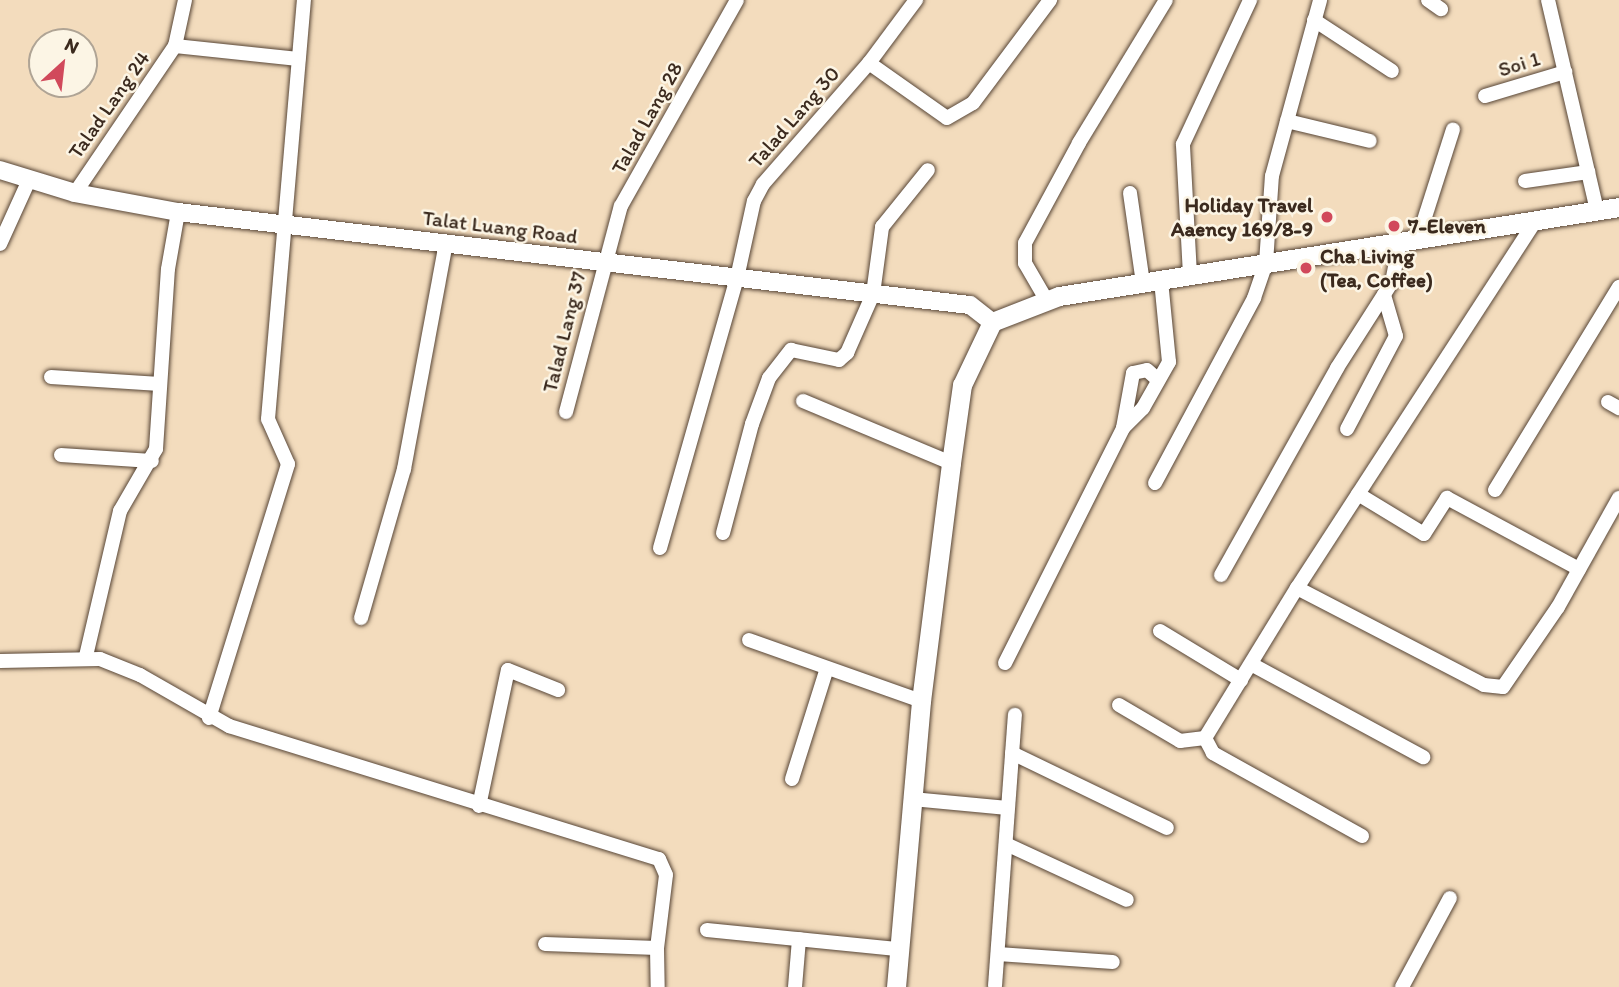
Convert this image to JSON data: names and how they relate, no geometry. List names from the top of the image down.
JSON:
{
  "streets": {
    "street": [
      "Soi 1",
      "Talad Lang 24",
      "Talad Lang 30",
      "Talad Lang 28",
      "Talat Luang Road",
      "Talad Lang 37"
    ]
  },
  "crossings": [
    ["Talad Lang 24", "Talat Luang Road"],
    ["Talad Lang 30", "Talat Luang Road"],
    ["Talad Lang 28", "Talat Luang Road"],
    ["Talad Lang 28", "Talad Lang 37"],
    ["Talat Luang Road", "Talad Lang 37"]
  ],
  "places": ["Holiday Travel Aaency 169/8-9", "7-Eleven", "Cha Living (Tea, Coffee)"],
  "north": "top right"
}
